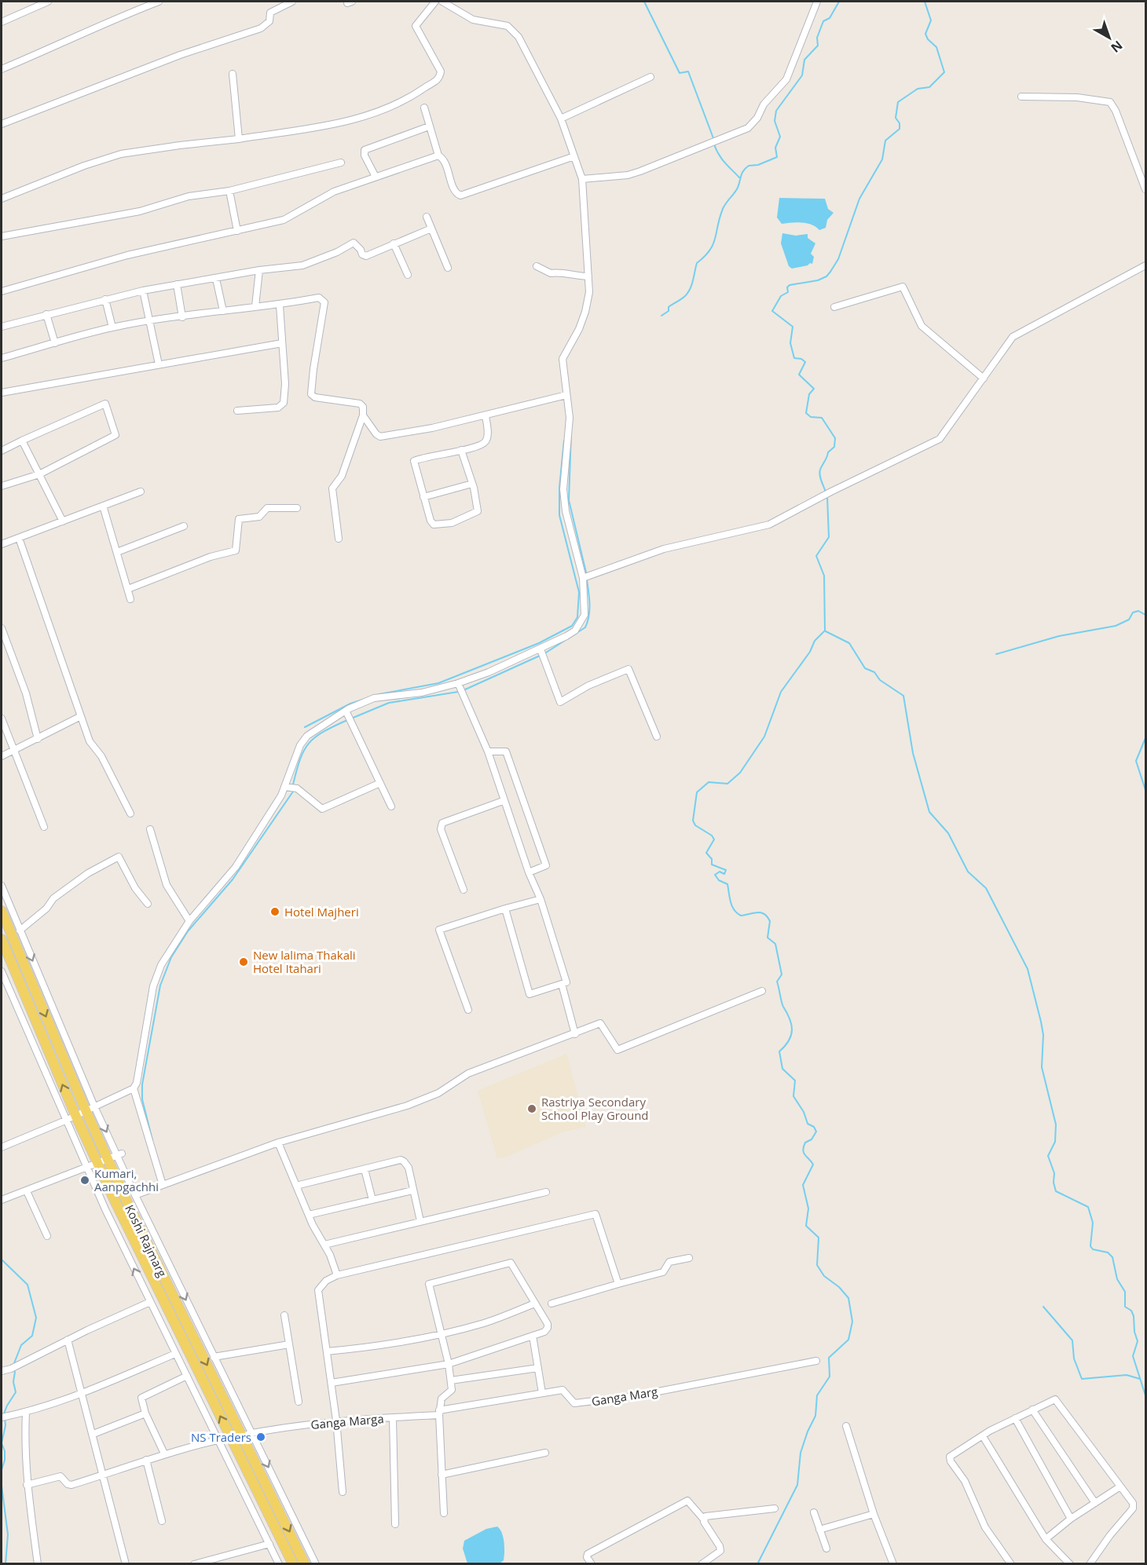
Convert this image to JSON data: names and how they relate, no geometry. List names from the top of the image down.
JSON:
{
  "streets": {
    "main road": ["Koshi Rajmarg"],
    "street": ["Ganga Marg", "Ganga Marga"]
  },
  "crossings": [
    ["Koshi Rajmarg", "Ganga Marga"],
    ["Ganga Marg", "Ganga Marga"]
  ],
  "places": [
    "Hotel Majheri",
    "New lalima Thakali Hotel Itahari",
    "Rastriya Secondary School Play Ground",
    "Kumari, Aanpgachhi",
    "NS Traders"
  ],
  "north": "bottom right"
}
